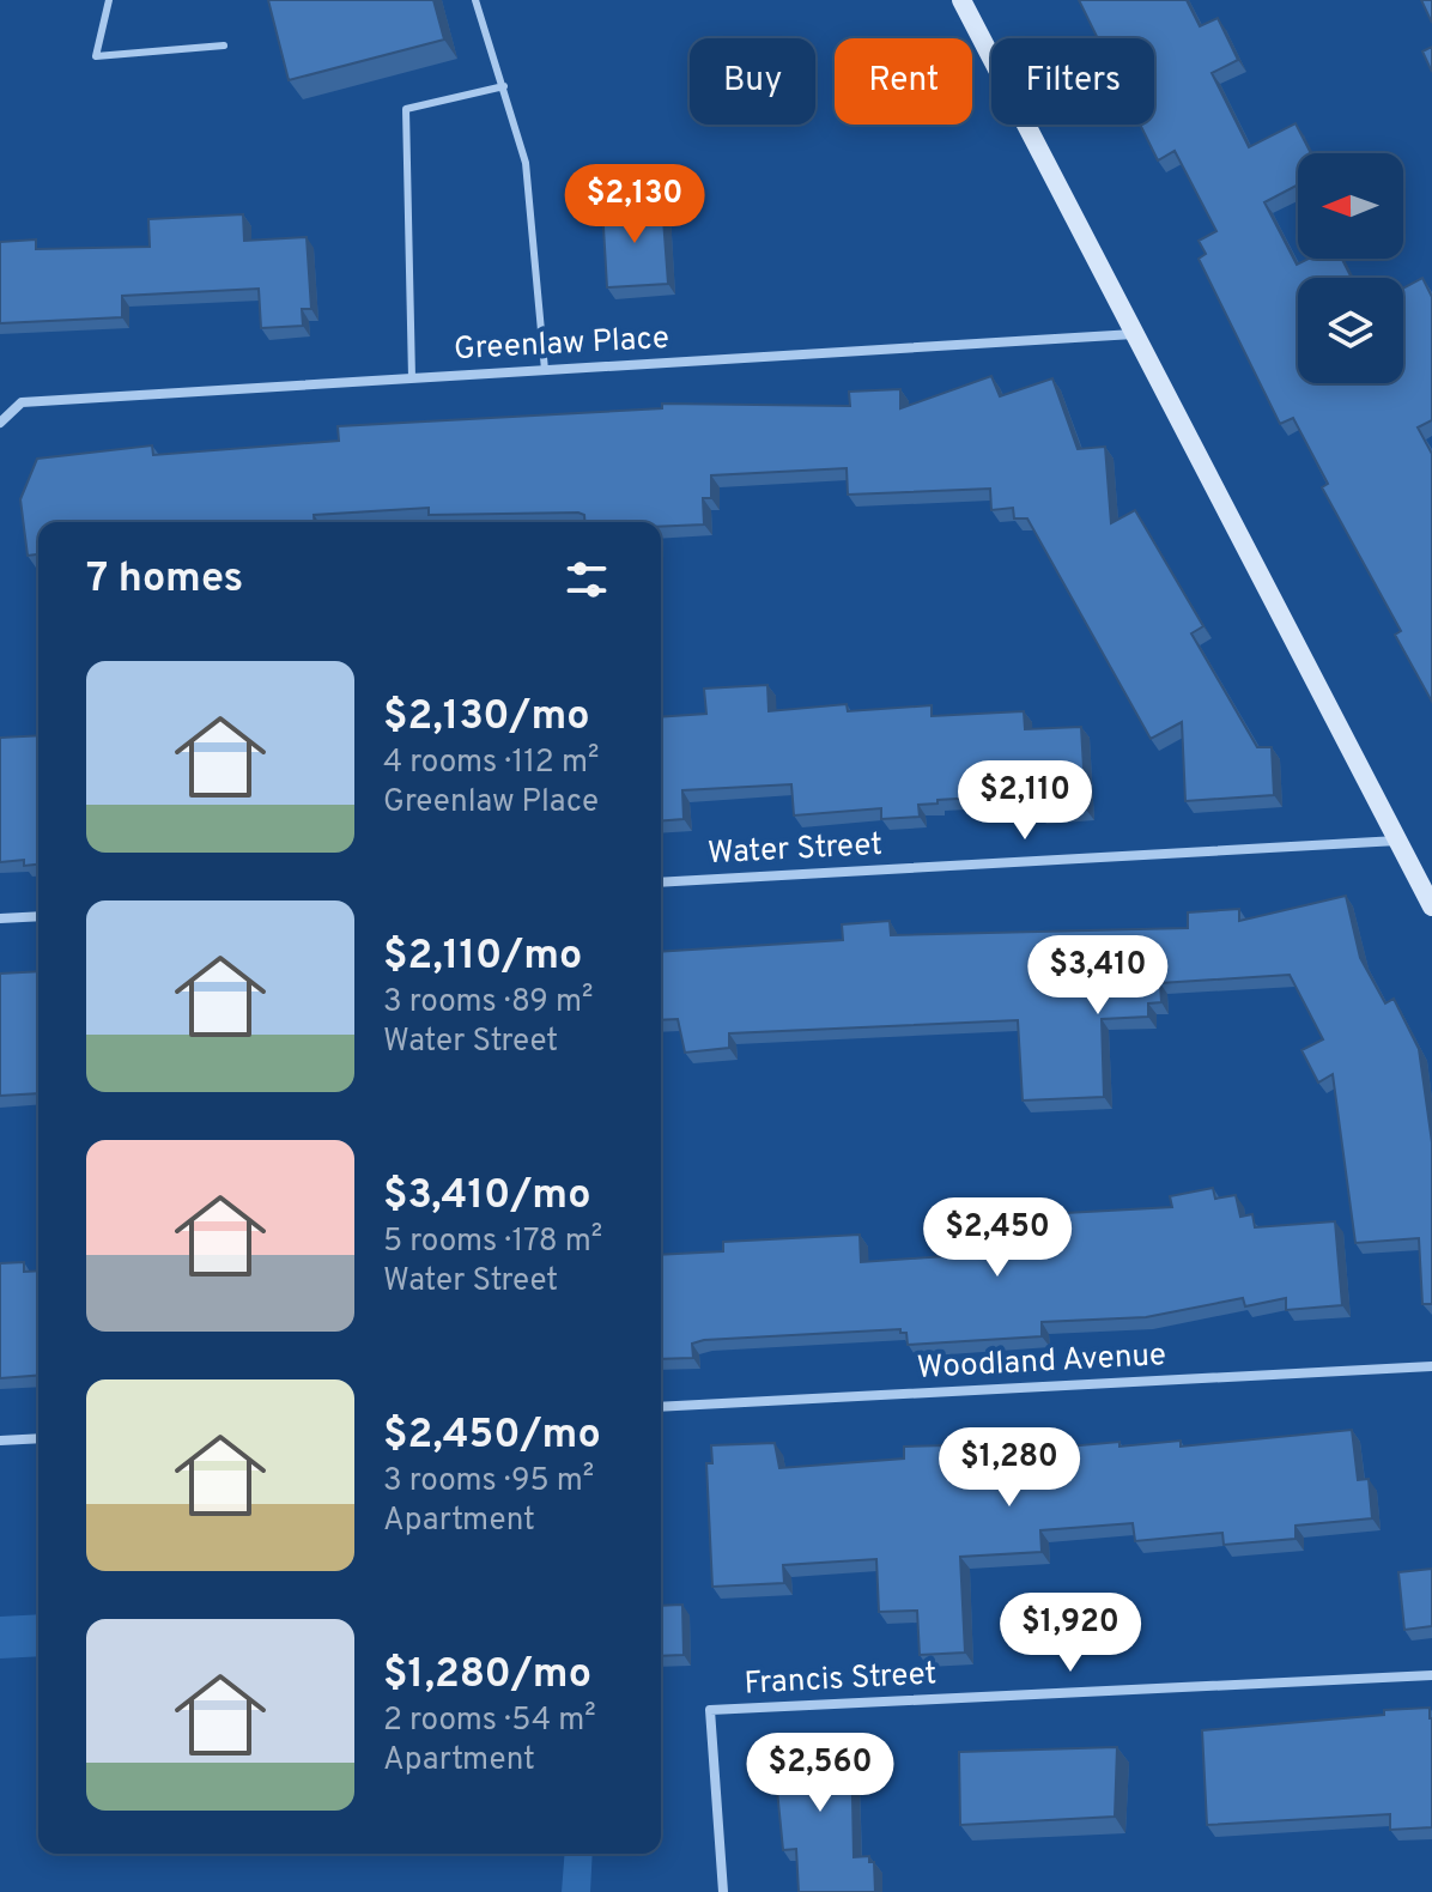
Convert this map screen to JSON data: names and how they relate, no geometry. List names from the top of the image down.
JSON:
{
  "streets": {
    "street": [
      "Greenlaw Place",
      "Water Street",
      "Woodland Avenue",
      "Francis Street"
    ]
  },
  "north": "left",
  "page": {
    "chip": ["Buy", "Rent", "Filters"],
    "price": [
      "$2,130",
      "$2,110",
      "$3,410",
      "$2,450",
      "$1,280",
      "$1,920",
      "$2,560"
    ],
    "heading": "7 homes",
    "list": [
      {
        "name": "$2,130/mo",
        "note": "4 rooms · 112 m² · Greenlaw Place"
      },
      {
        "name": "$2,110/mo",
        "note": "3 rooms · 89 m² · Water Street"
      },
      {
        "name": "$3,410/mo",
        "note": "5 rooms · 178 m² · Water Street"
      },
      {
        "name": "$2,450/mo",
        "note": "3 rooms · 95 m² · Apartment"
      },
      {
        "name": "$1,280/mo",
        "note": "2 rooms · 54 m² · Apartment"
      }
    ]
  }
}
